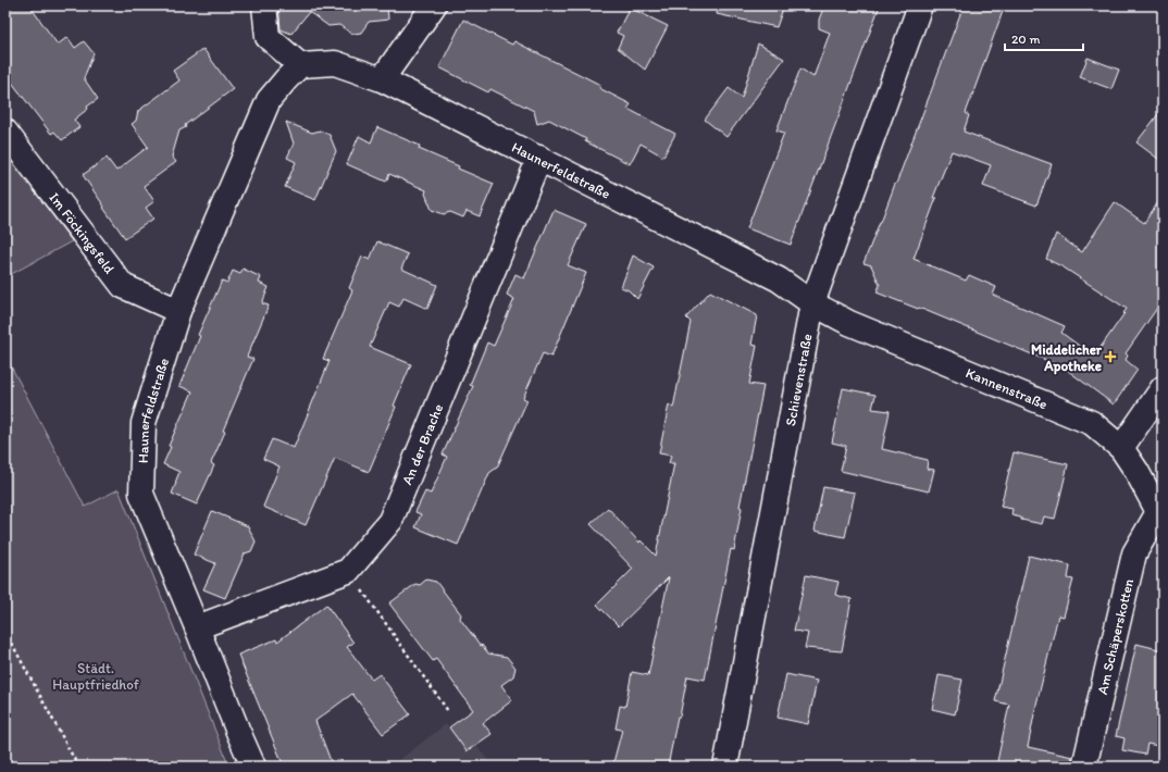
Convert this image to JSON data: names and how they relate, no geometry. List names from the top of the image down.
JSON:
{
  "streets": {
    "street": [
      "Haunerfeldstraße",
      "Im Föckingsfeld",
      "Schievenstraße",
      "Kannenstraße",
      "An der Brache",
      "Am Schäperskotten"
    ]
  },
  "crossings": [
    ["Haunerfeldstraße", "Im Föckingsfeld"],
    ["Haunerfeldstraße", "Schievenstraße"],
    ["Haunerfeldstraße", "Kannenstraße"],
    ["Haunerfeldstraße", "An der Brache"],
    ["Schievenstraße", "Kannenstraße"],
    ["Kannenstraße", "Am Schäperskotten"]
  ],
  "parks": ["Städt. Hauptfriedhof"],
  "places": {
    "health": ["Middelicher Apotheke"]
  },
  "scale_bar": "20 m"
}
